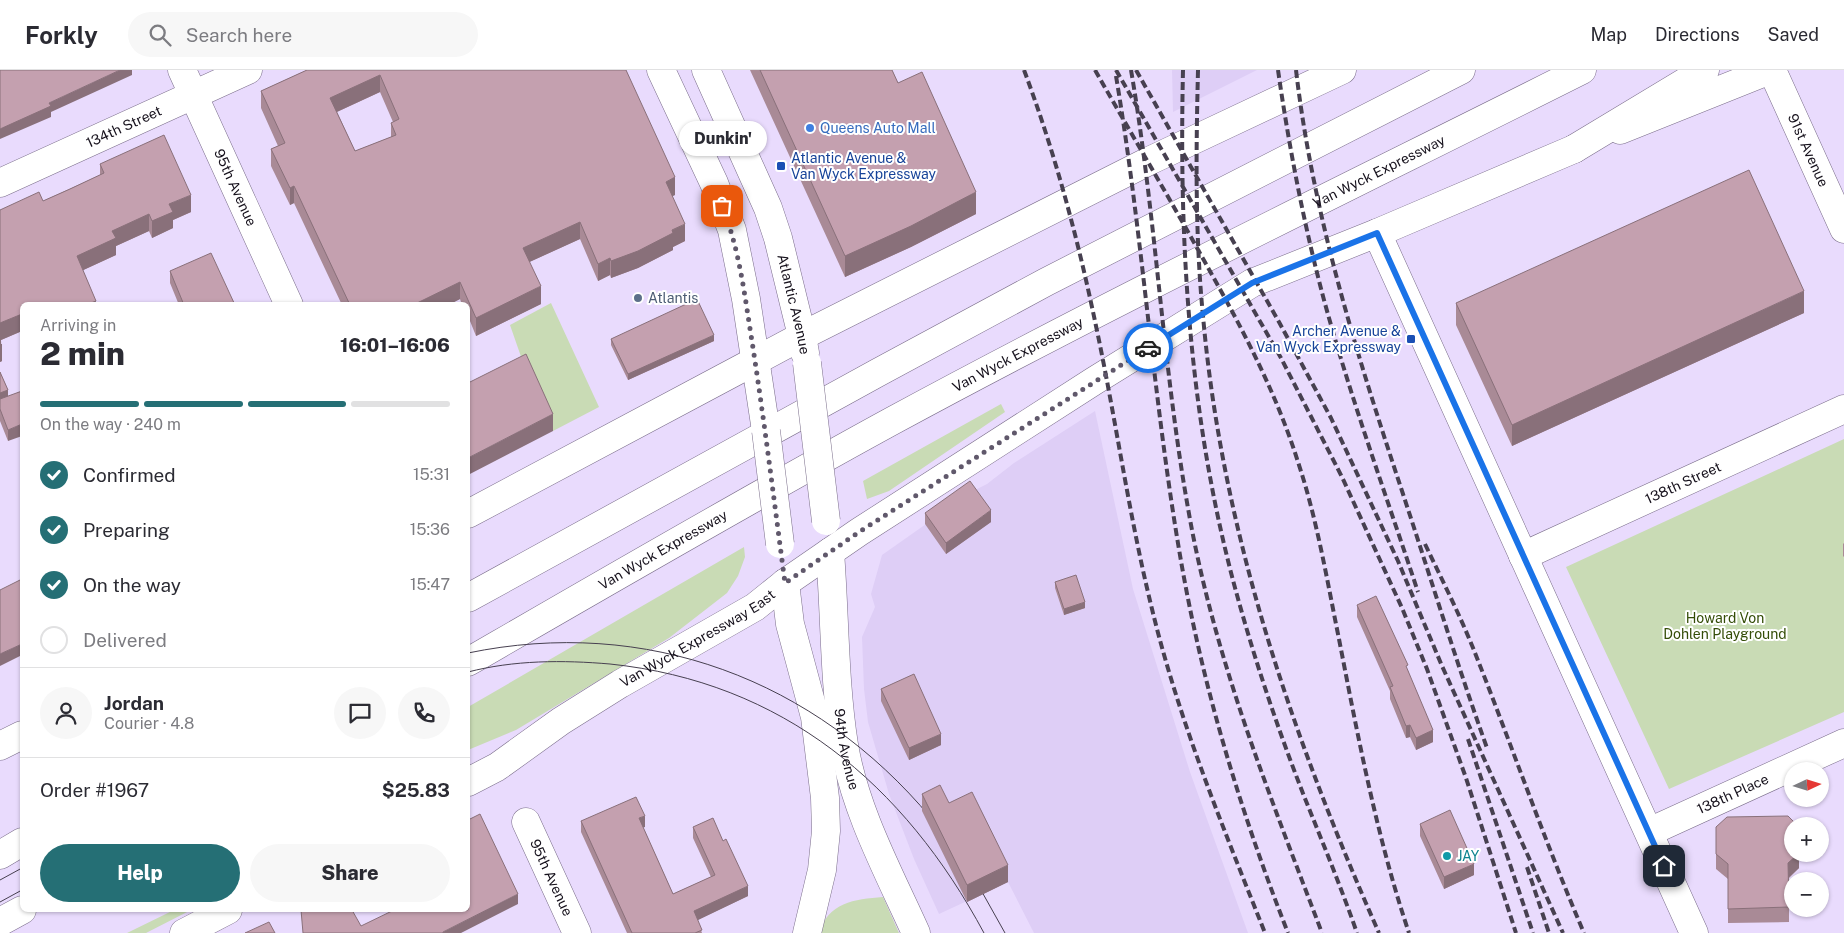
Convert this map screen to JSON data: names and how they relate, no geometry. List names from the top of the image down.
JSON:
{
  "streets": {
    "main road": [
      "134th Street",
      "91st Avenue",
      "Van Wyck Expressway",
      "95th Avenue",
      "Atlantic Avenue",
      "138th Street",
      "Van Wyck Expressway East",
      "94th Avenue",
      "138th Place"
    ]
  },
  "crossings": [
    ["134th Street", "95th Avenue"],
    ["Atlantic Avenue", "Van Wyck Expressway East"],
    ["Atlantic Avenue", "94th Avenue"],
    ["Van Wyck Expressway East", "94th Avenue"]
  ],
  "parks": ["Howard Von Dohlen Playground"],
  "places": {
    "other": [
      "Queens Auto Mall",
      "Dunkin'",
      "Atlantis",
      "JAY"
    ],
    "transit": ["Atlantic Avenue & Van Wyck Expressway", "Archer Avenue & Van Wyck Expressway"]
  },
  "north": "right",
  "page": {
    "header": "Forkly",
    "search": "Search here",
    "nav": ["Map", "Directions", "Saved"],
    "bubble": "Dunkin'",
    "heading": ["2 min", "Arriving in", "16:01–16:06"],
    "panel": [
      "Jordan",
      "Courier · 4.8",
      "Order #1967",
      "$25.83"
    ],
    "bar": "On the way · 240 m",
    "list": [
      ["Confirmed", "15:31"],
      ["Preparing", "15:36"],
      ["On the way", "15:47"],
      "Delivered"
    ],
    "map_buttons": ["+", "−"],
    "buttons": ["Help", "Share"]
  }
}
